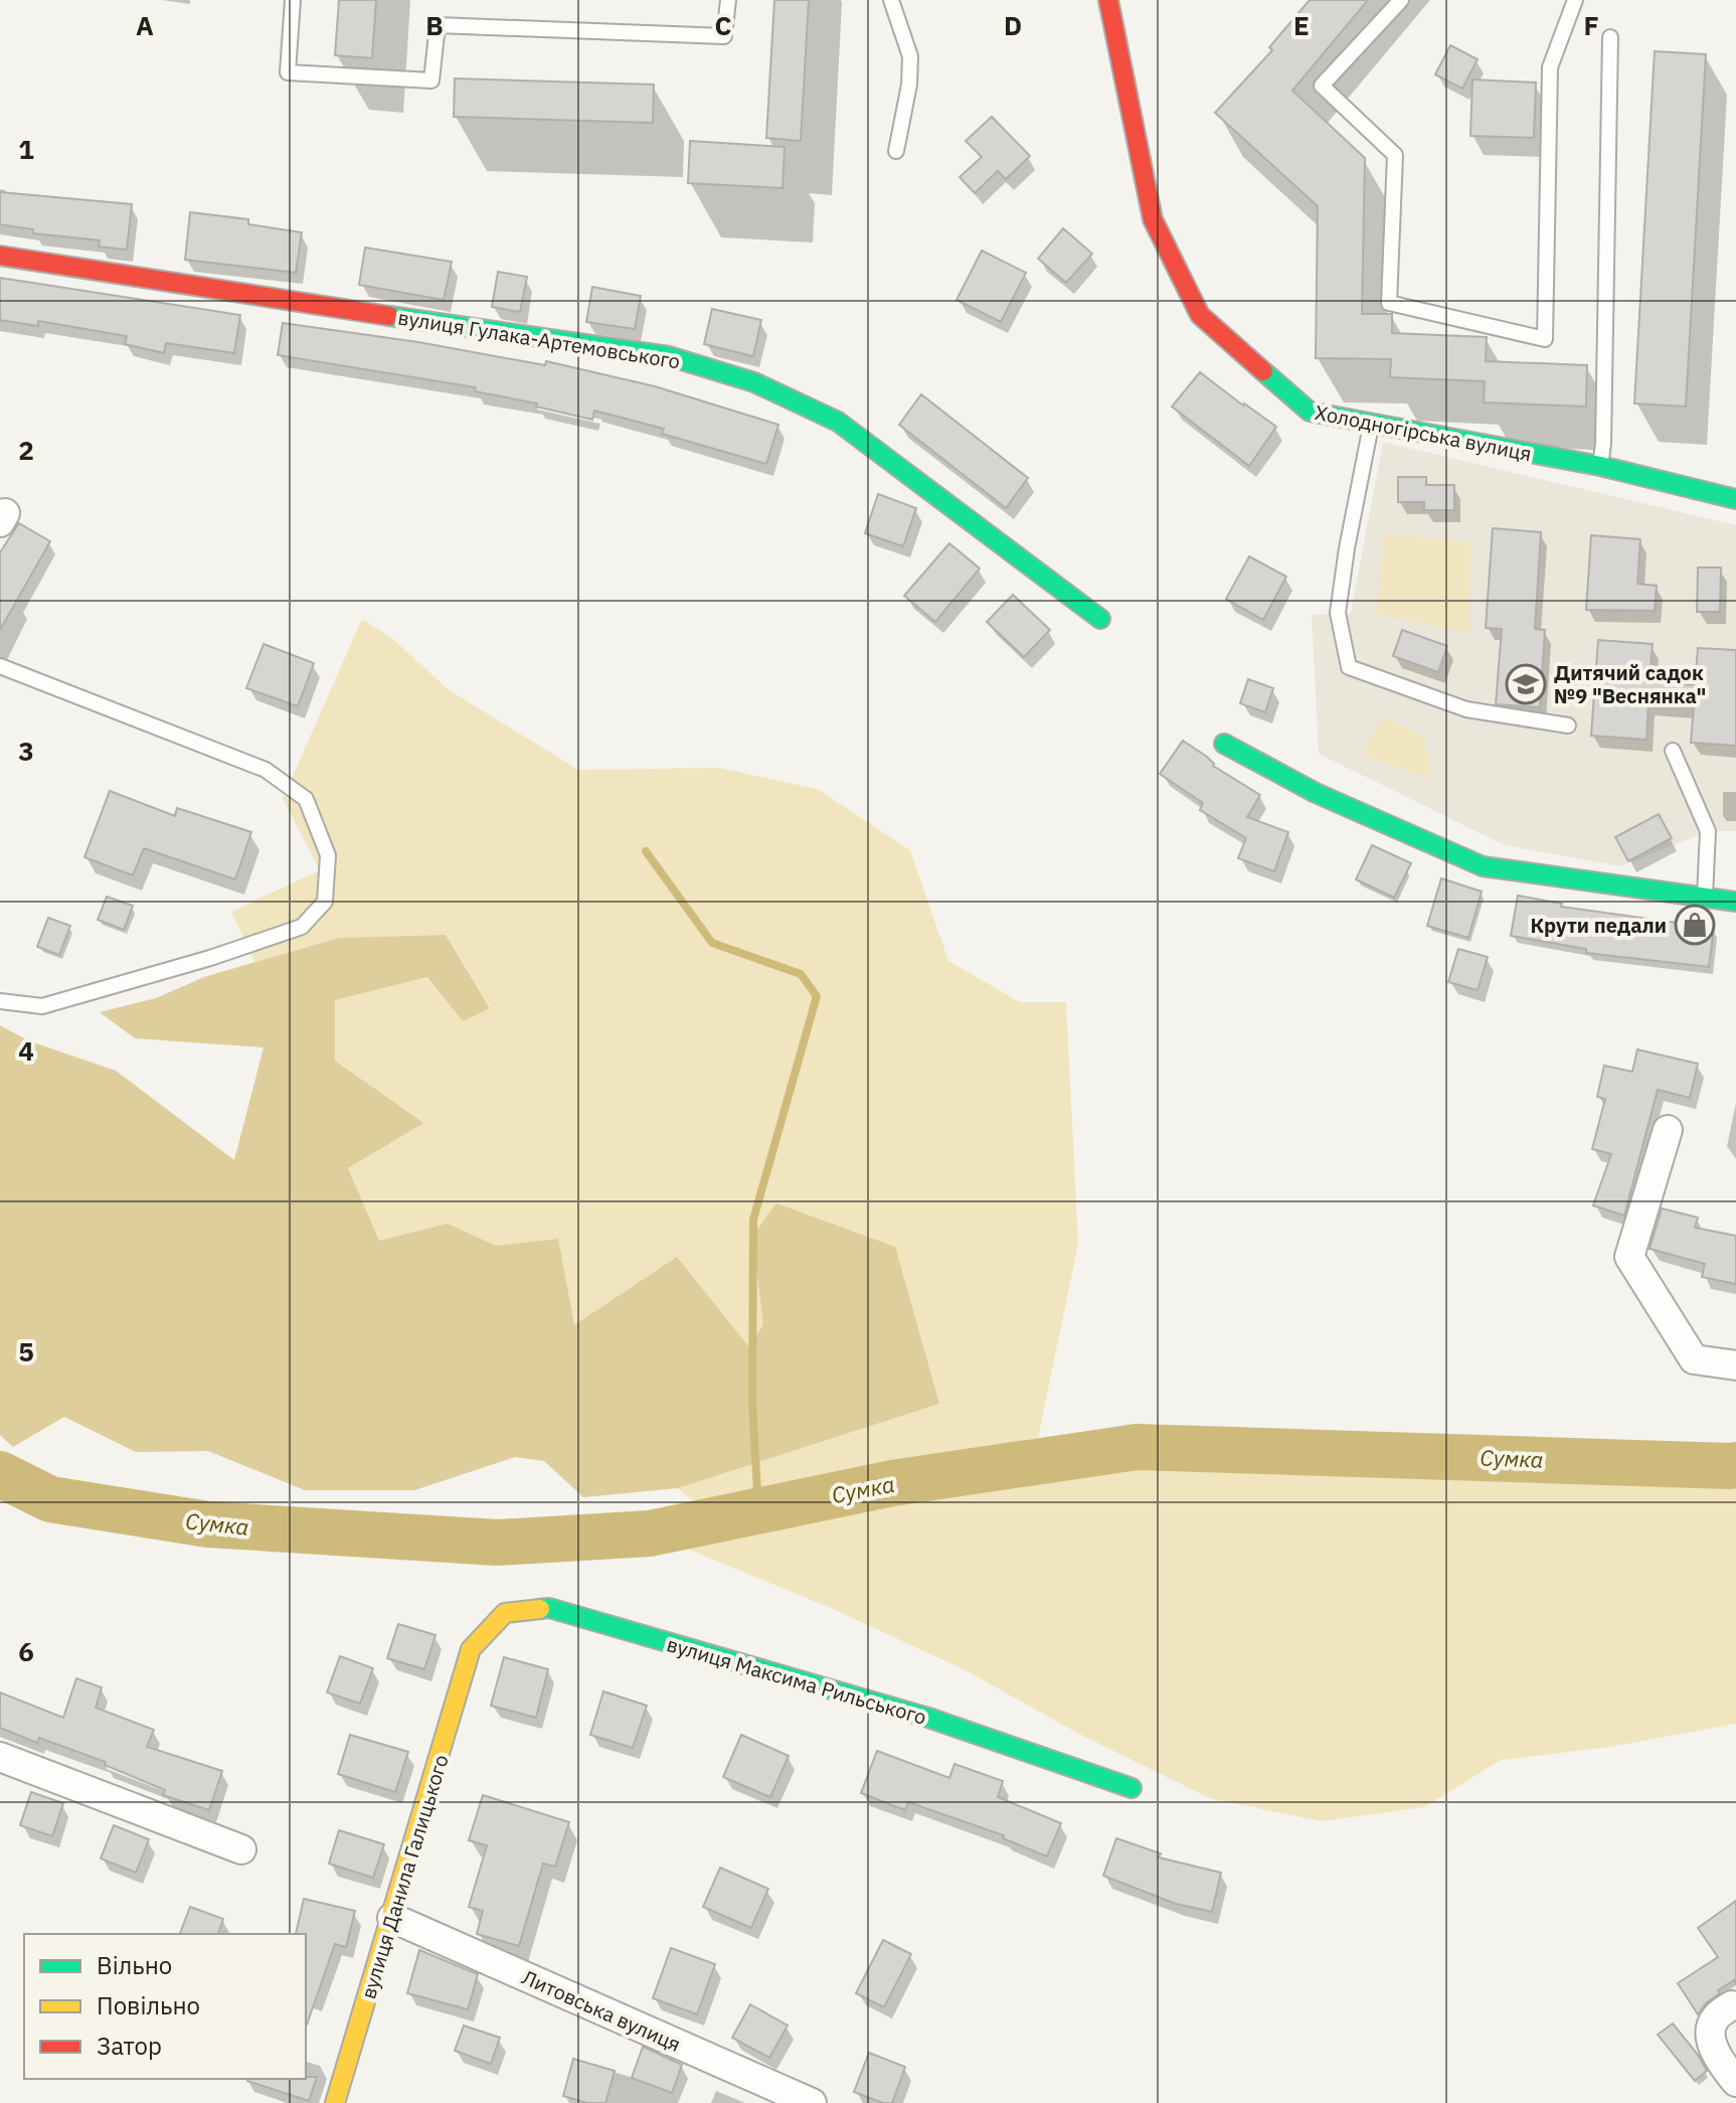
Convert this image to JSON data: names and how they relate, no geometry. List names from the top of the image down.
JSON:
{
  "streets": {
    "street": [
      "вулиця Гулака-Артемовського",
      "Холодногірська вулиця",
      "вулиця Максима Рильського",
      "вулиця Данила Галицького",
      "Литовська вулиця"
    ]
  },
  "crossings": [
    ["вулиця Максима Рильського", "вулиця Данила Галицького"],
    ["вулиця Данила Галицького", "Литовська вулиця"]
  ],
  "water": ["Сумка"],
  "places": {
    "school or university": ["Дитячий садок №9 \"Веснянка\""],
    "shop": ["Крути педали"]
  },
  "legend": ["Вільно", "Повільно", "Затор"],
  "grid": {
    "columns": [
      "A",
      "B",
      "C",
      "D",
      "E",
      "F"
    ],
    "rows": [
      "1",
      "2",
      "3",
      "4",
      "5",
      "6"
    ]
  }
}
